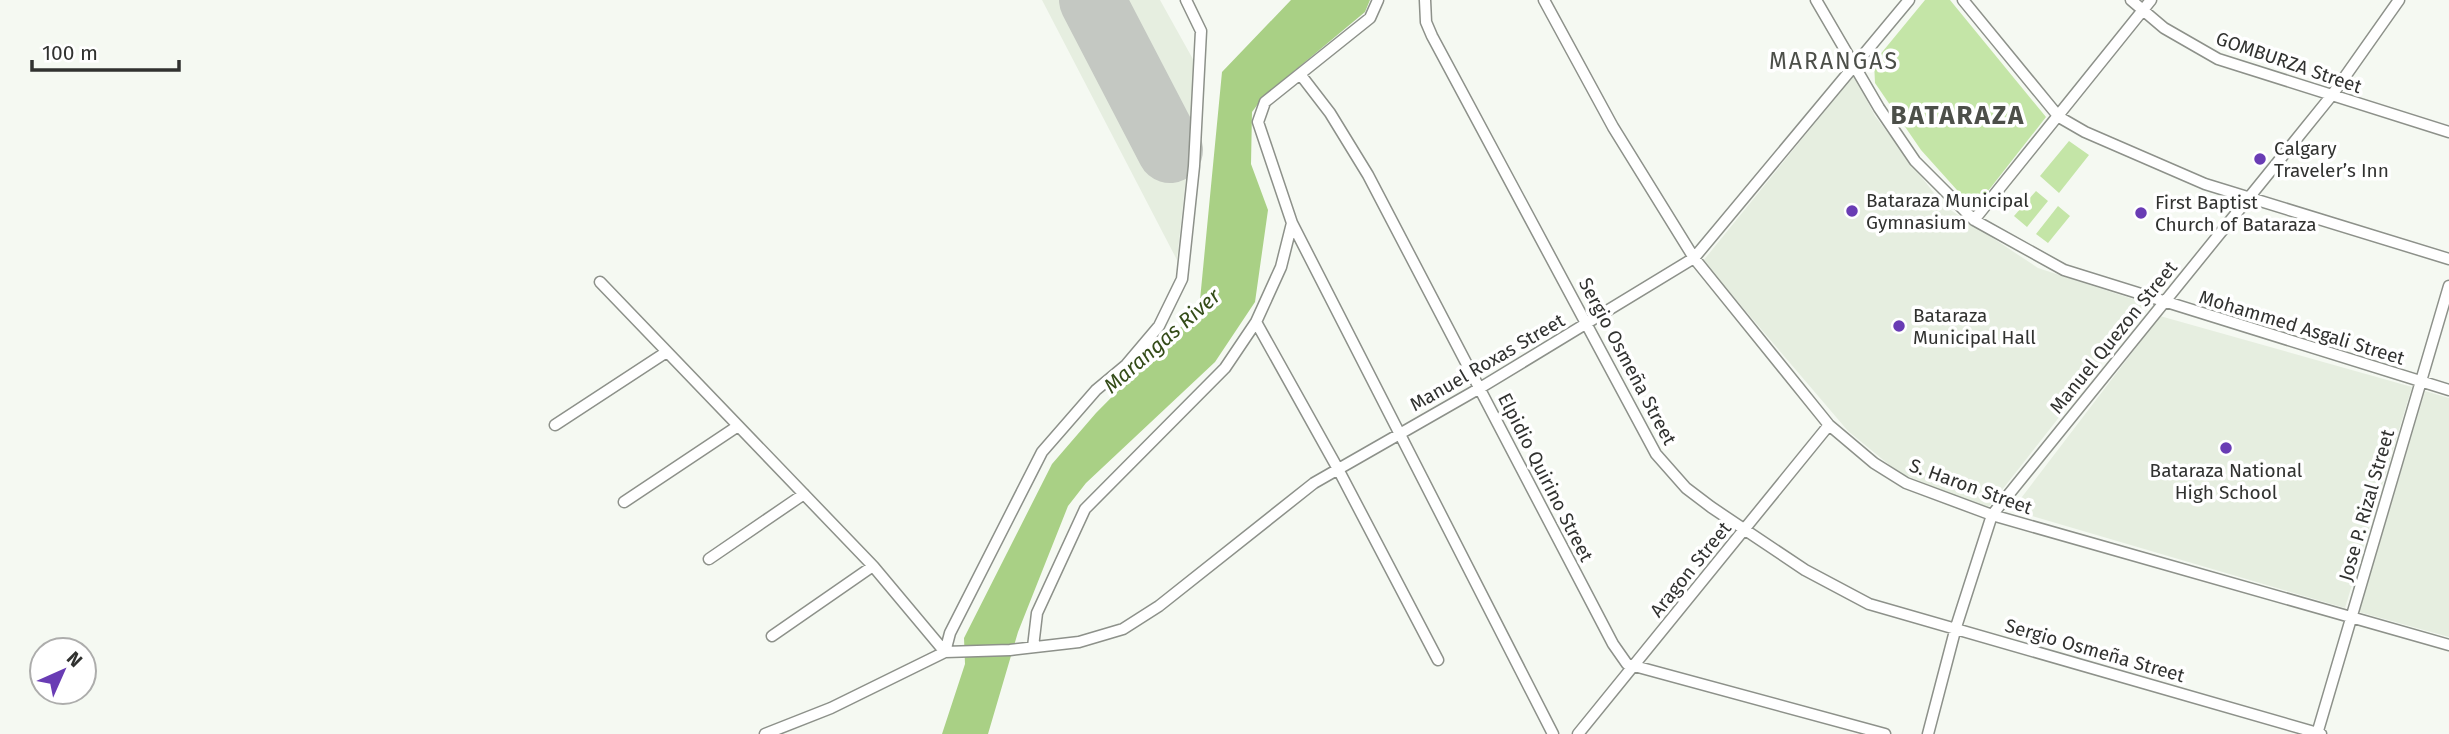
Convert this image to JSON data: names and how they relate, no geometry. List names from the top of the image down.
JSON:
{
  "streets": {
    "street": [
      "GOMBURZA Street",
      "Mohammed Asgali Street",
      "Manuel Quezon Street",
      "Sergio Osmeña Street",
      "Manuel Roxas Street",
      "Elpidio Quirino Street",
      "S. Haron Street",
      "Jose P. Rizal Street",
      "Aragon Street"
    ]
  },
  "crossings": [
    ["GOMBURZA Street", "Manuel Quezon Street"],
    ["Mohammed Asgali Street", "Manuel Quezon Street"],
    ["Mohammed Asgali Street", "Manuel Roxas Street"],
    ["Mohammed Asgali Street", "Jose P. Rizal Street"],
    ["Manuel Quezon Street", "Sergio Osmeña Street"],
    ["Manuel Quezon Street", "S. Haron Street"],
    ["Sergio Osmeña Street", "Manuel Roxas Street"],
    ["Sergio Osmeña Street", "Jose P. Rizal Street"],
    ["Sergio Osmeña Street", "Aragon Street"],
    ["Manuel Roxas Street", "Elpidio Quirino Street"],
    ["Manuel Roxas Street", "S. Haron Street"],
    ["Elpidio Quirino Street", "Aragon Street"],
    ["S. Haron Street", "Jose P. Rizal Street"],
    ["S. Haron Street", "Aragon Street"]
  ],
  "districts": ["MARANGAS", "BATARAZA"],
  "water": ["Marangas River"],
  "places": [
    "Calgary Traveler’s Inn",
    "Bataraza Municipal Gymnasium",
    "First Baptist Church of Bataraza",
    "Bataraza Municipal Hall",
    "Bataraza National High School"
  ],
  "scale_bar": "100 m",
  "north": "top right"
}
